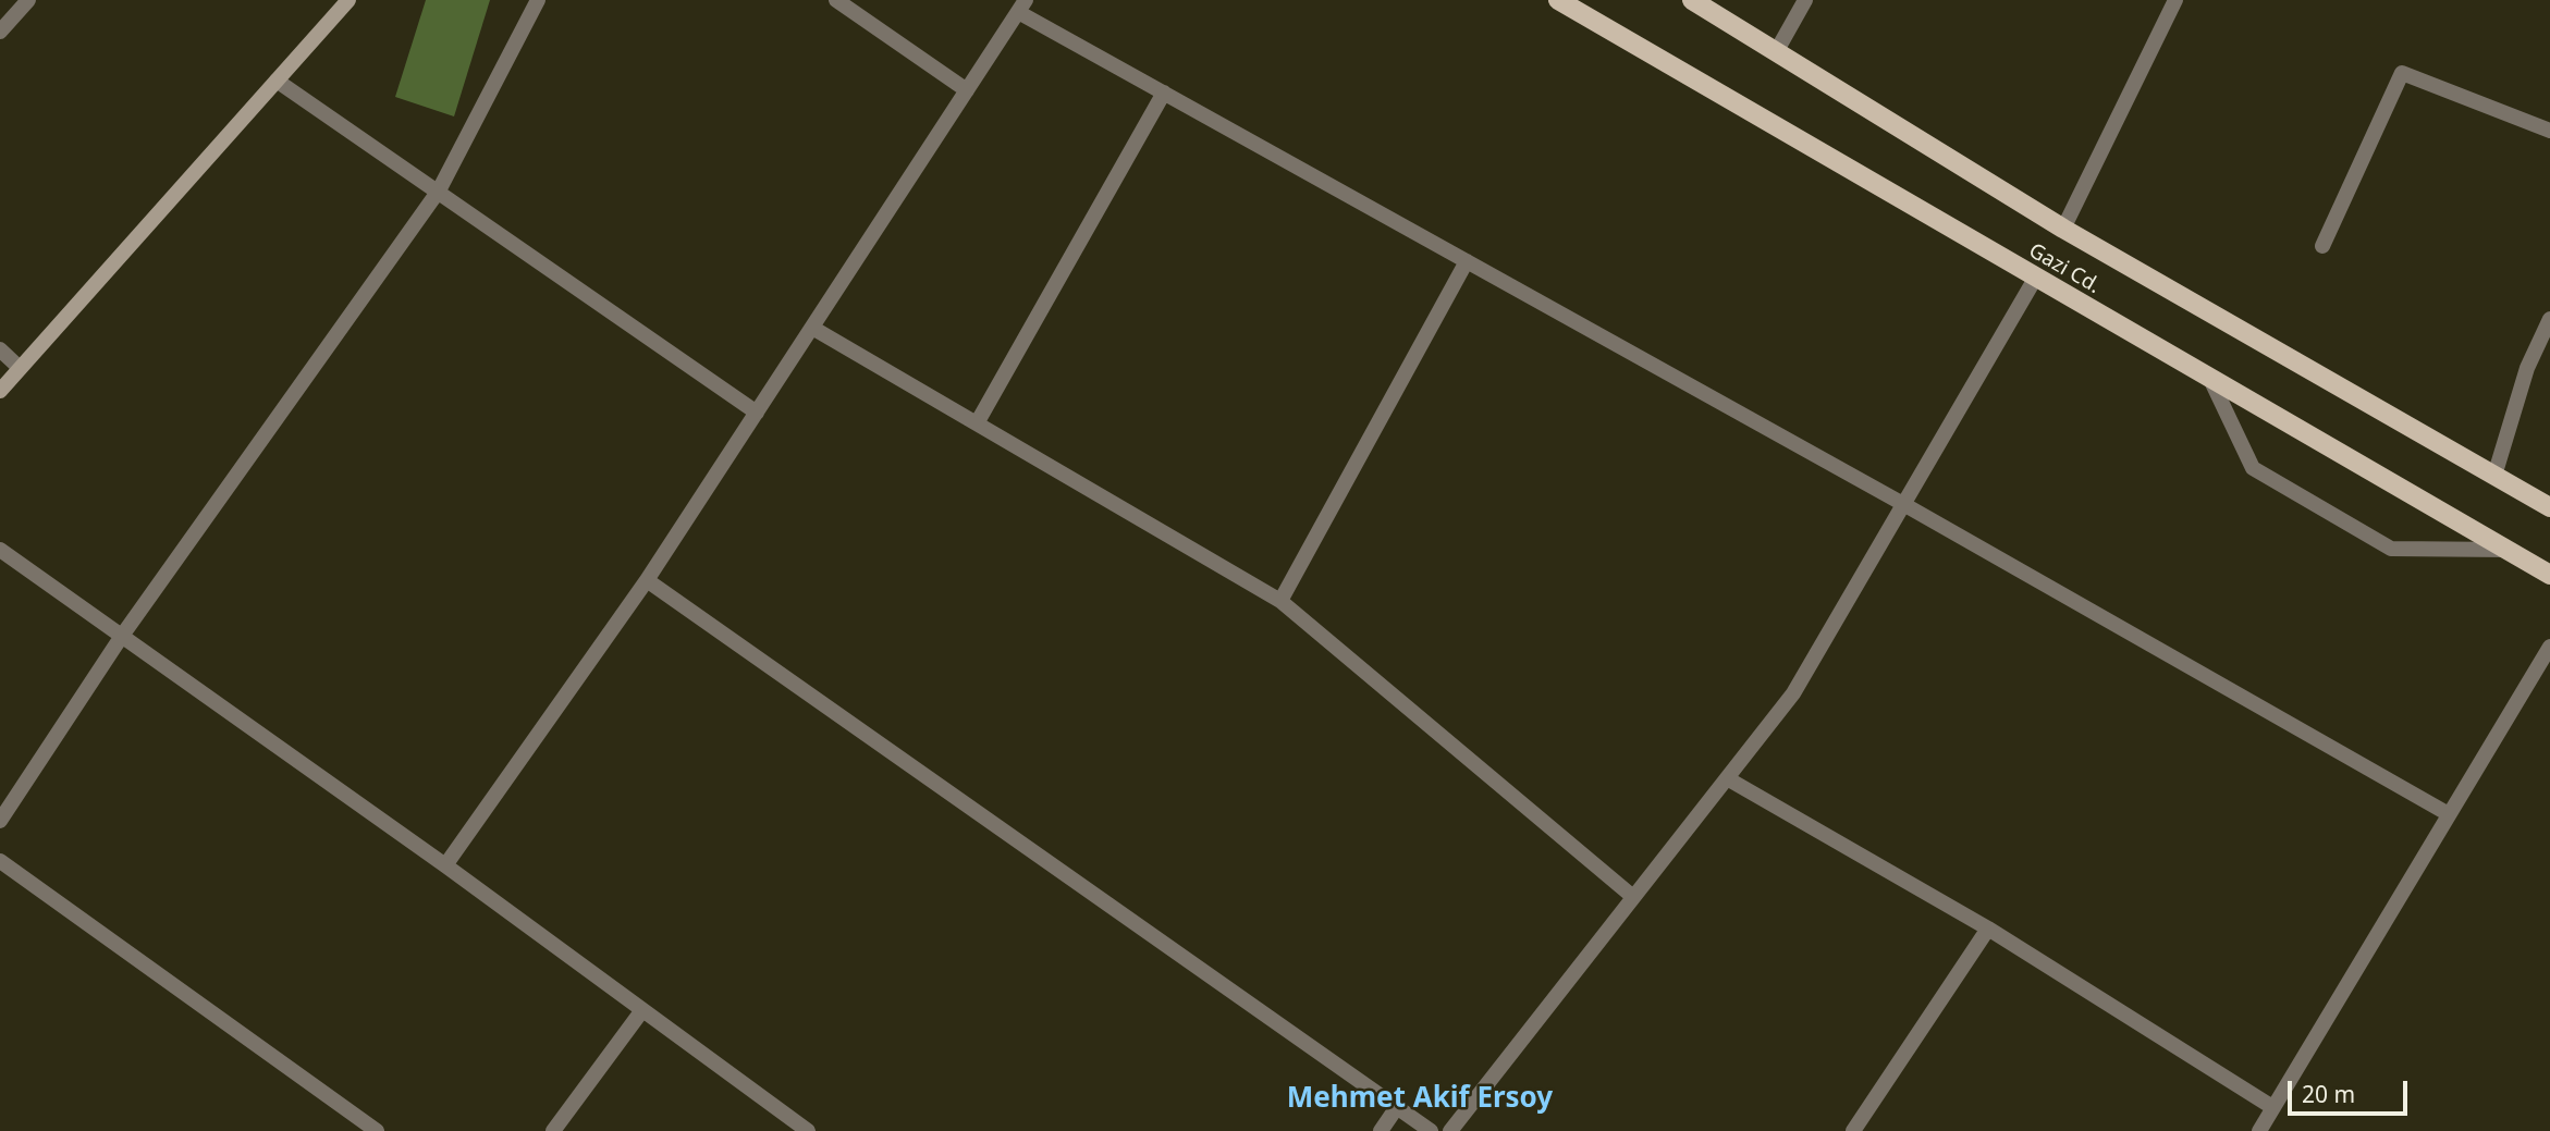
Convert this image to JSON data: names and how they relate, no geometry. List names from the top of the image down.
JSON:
{
  "streets": {
    "main road": ["Gazi Cd."]
  },
  "districts": ["Mehmet Akif Ersoy"],
  "scale_bar": "20 m"
}
